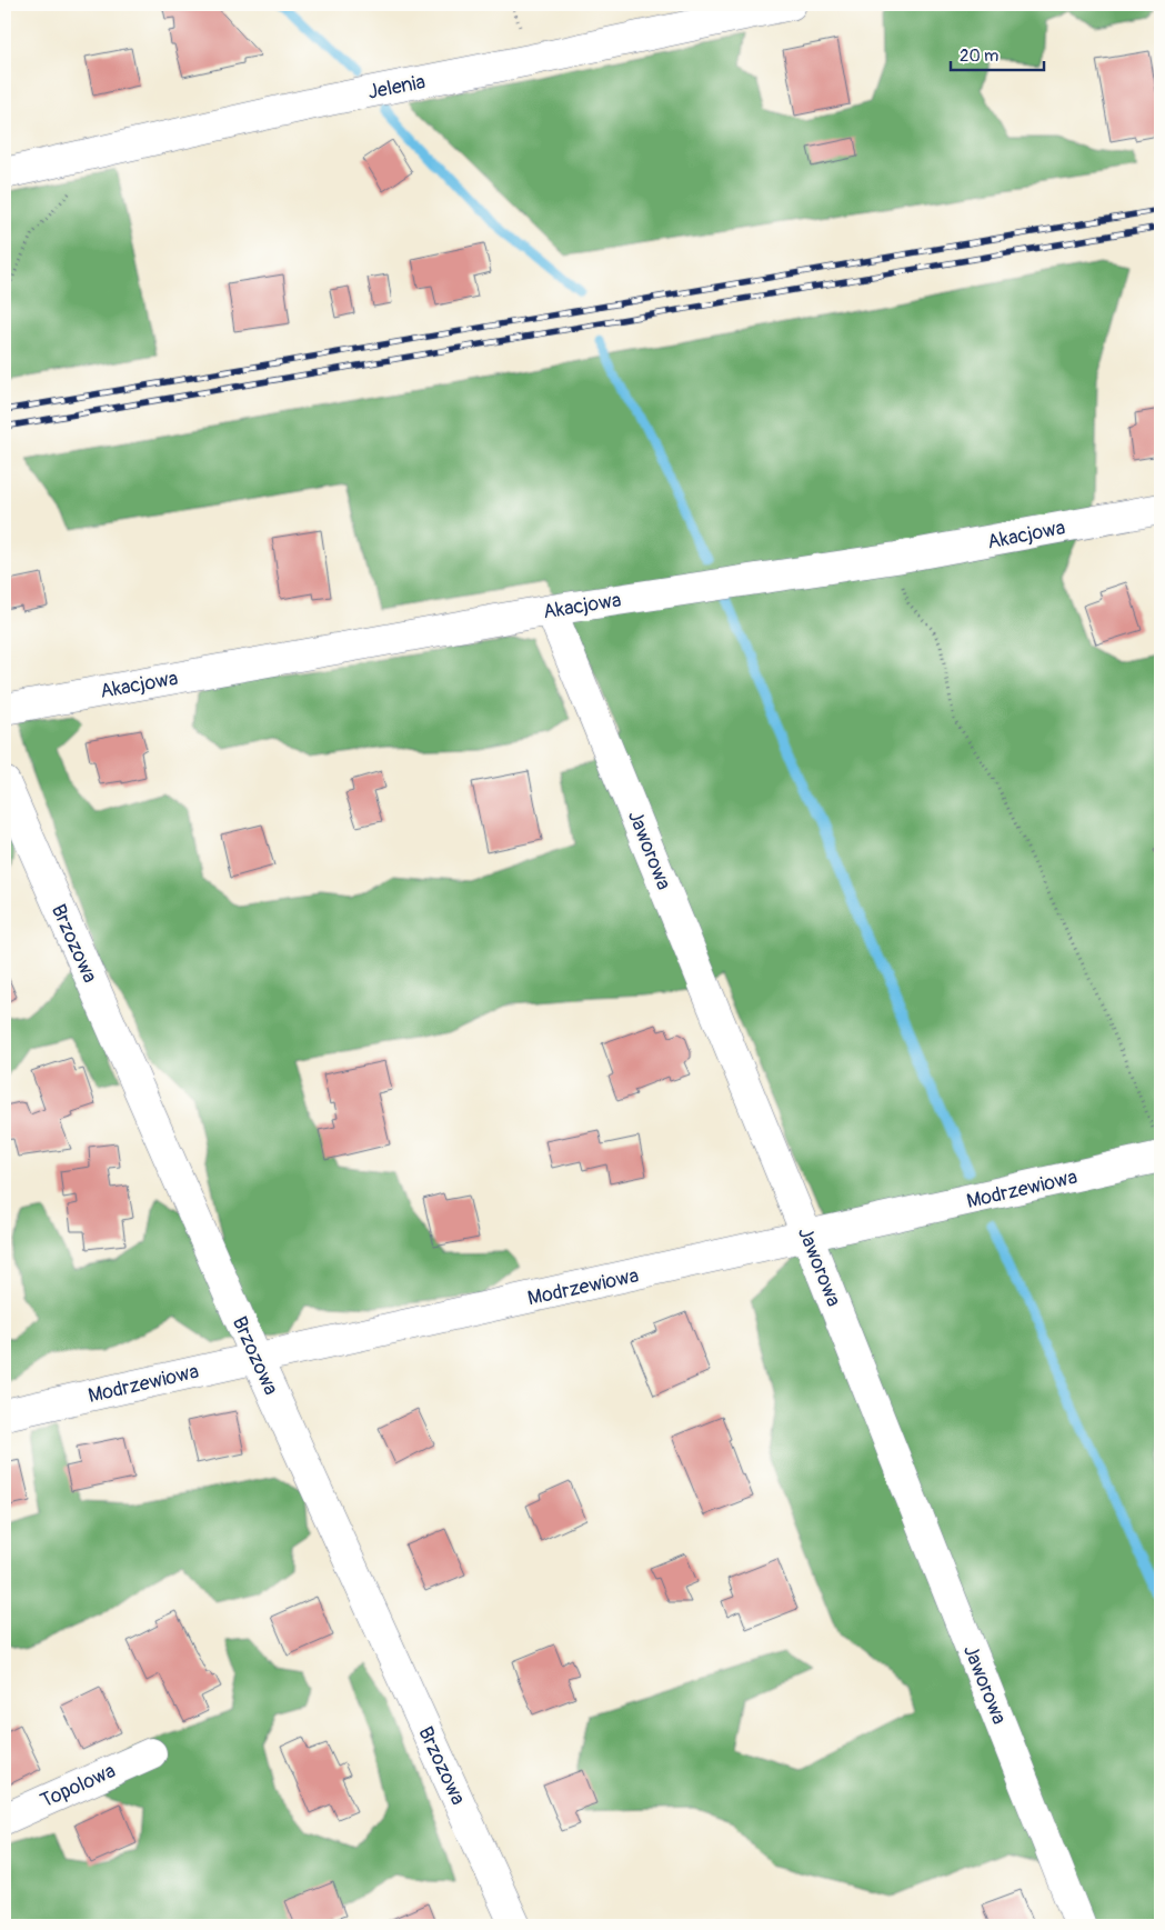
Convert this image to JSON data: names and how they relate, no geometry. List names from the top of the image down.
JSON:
{
  "streets": {
    "street": [
      "Jelenia",
      "Akacjowa",
      "Jaworowa",
      "Brzozowa",
      "Modrzewiowa",
      "Topolowa"
    ]
  },
  "crossings": [
    ["Akacjowa", "Jaworowa"],
    ["Jaworowa", "Modrzewiowa"],
    ["Brzozowa", "Modrzewiowa"]
  ],
  "scale_bar": "20 m"
}
